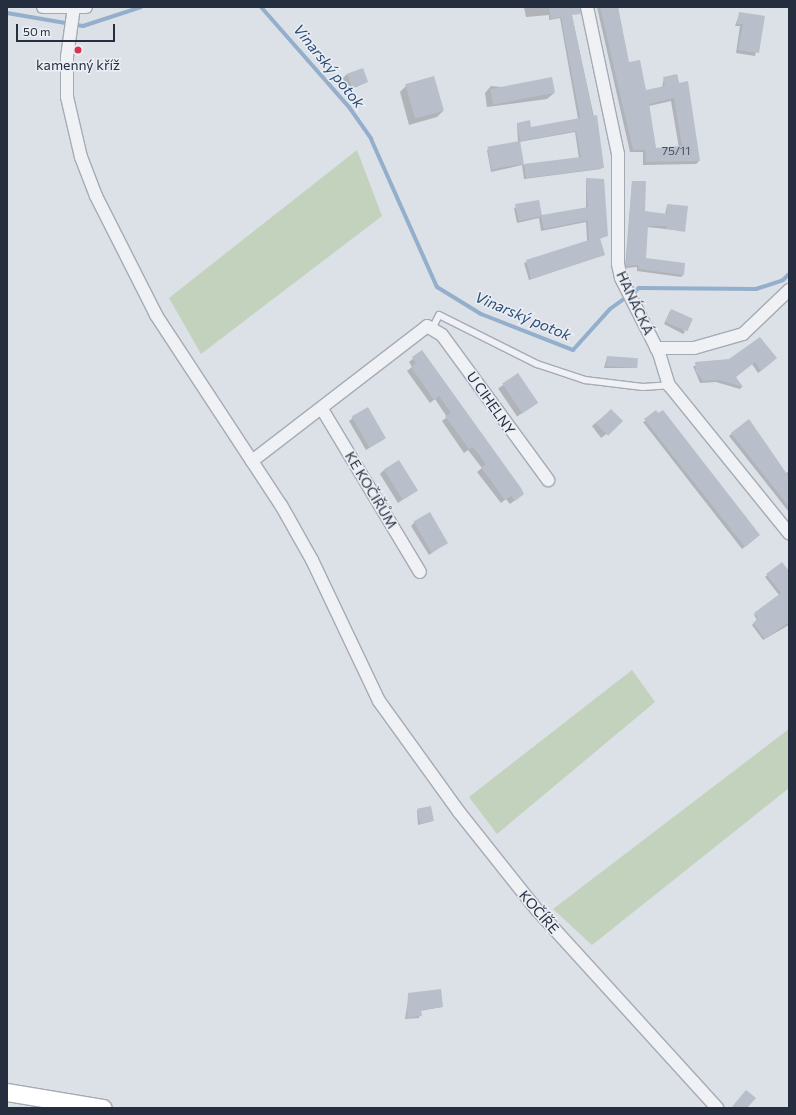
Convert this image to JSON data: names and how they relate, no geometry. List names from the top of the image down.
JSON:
{
  "streets": {
    "street": [
      "HANÁCKÁ",
      "U CIHELNY",
      "KE KOČIŘŮM",
      "KOČÍŘE"
    ]
  },
  "water": ["Vinarský potok"],
  "places": ["kamenný kříž"],
  "house_numbers": ["75/11"],
  "scale_bar": "50 m"
}
